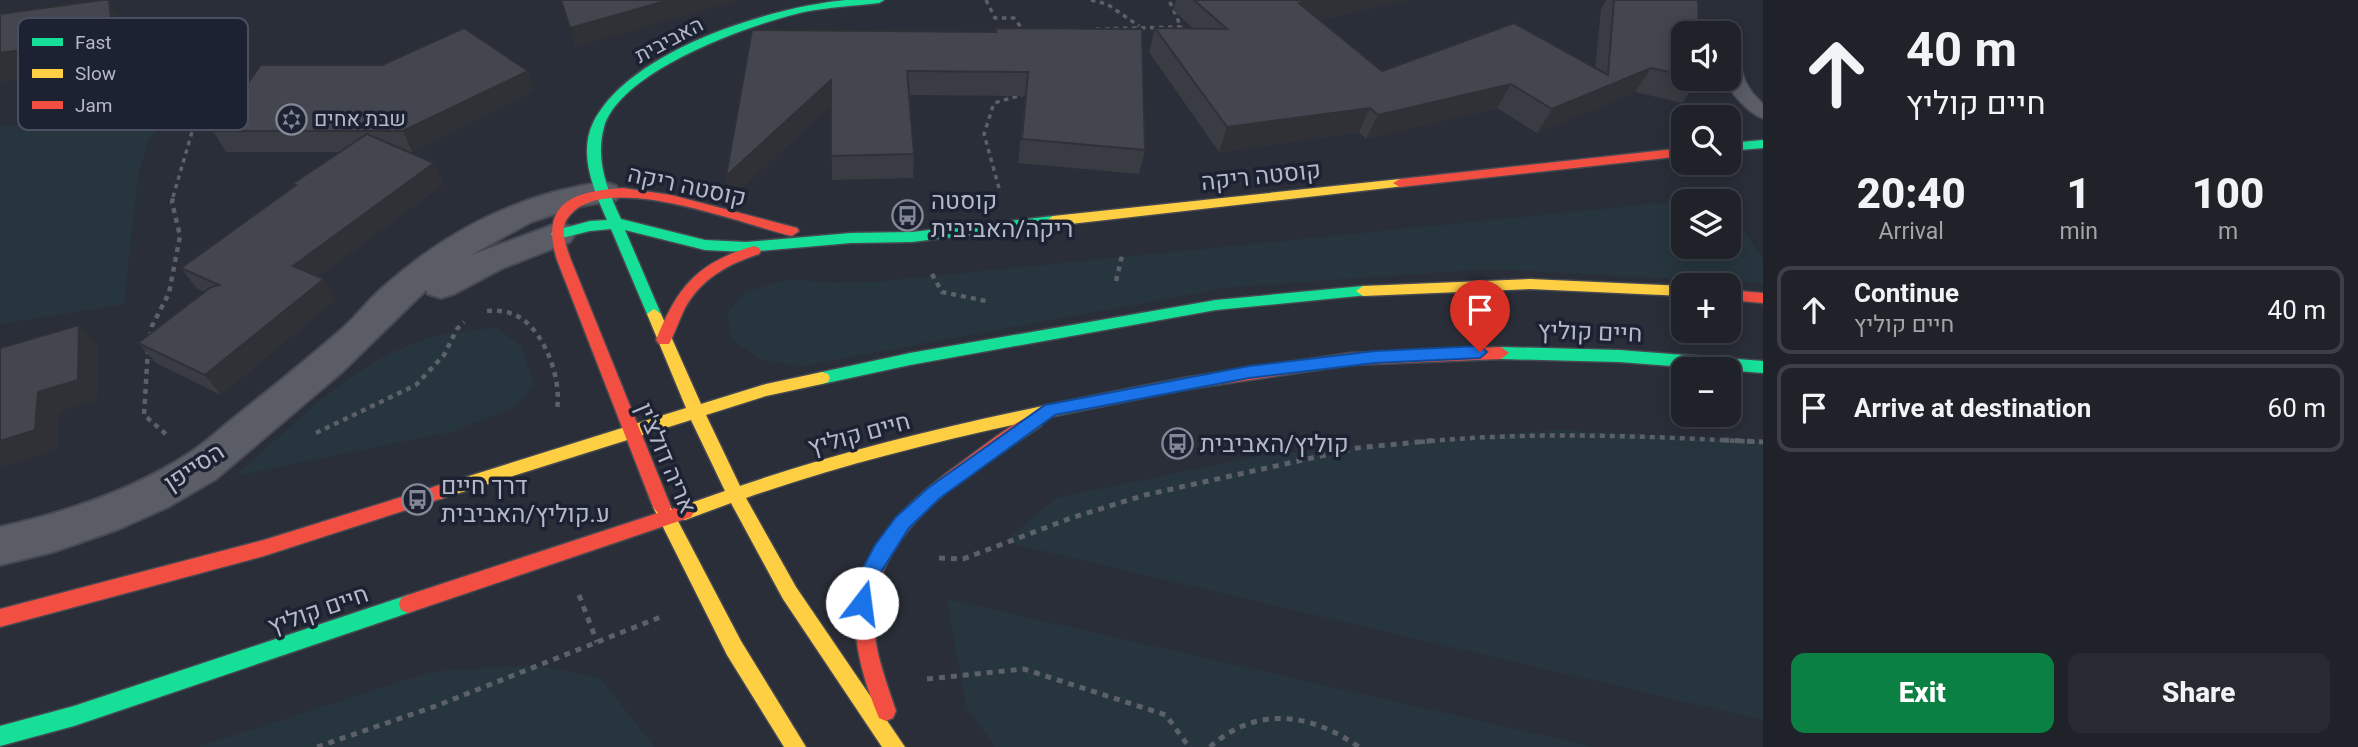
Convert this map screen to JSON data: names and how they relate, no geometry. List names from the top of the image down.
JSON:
{
  "streets": {
    "street": [
      "האביבית",
      "קוסטה ריקה",
      "חיים קוליץ",
      "אריה דולצ'ין",
      "הסייפן"
    ]
  },
  "crossings": [
    ["האביבית", "קוסטה ריקה"],
    ["האביבית", "אריה דולצ'ין"],
    ["האביבית", "הסייפן"],
    ["קוסטה ריקה", "אריה דולצ'ין"],
    ["קוסטה ריקה", "הסייפן"],
    ["חיים קוליץ", "אריה דולצ'ין"],
    ["אריה דולצ'ין", "הסייפן"]
  ],
  "places": {
    "synagogue": ["שבת אחים"],
    "bus stop": ["קוסטה ריקה/האביבית", "קוליץ/האביבית", "דרך חיים ע.קוליץ/האביבית"]
  },
  "legend": ["Fast", "Slow", "Jam"],
  "page": {
    "turn": ["40 m", "חיים קוליץ"],
    "map_buttons": ["+", "−"],
    "eta": [
      "20:40",
      "Arrival",
      "1",
      "min",
      "100",
      "m"
    ],
    "list": [
      {
        "name": "Continue",
        "note": "חיים קוליץ",
        "value": "40 m"
      },
      {
        "name": "Arrive at destination",
        "value": "60 m"
      }
    ],
    "buttons": ["Exit", "Share"]
  }
}
